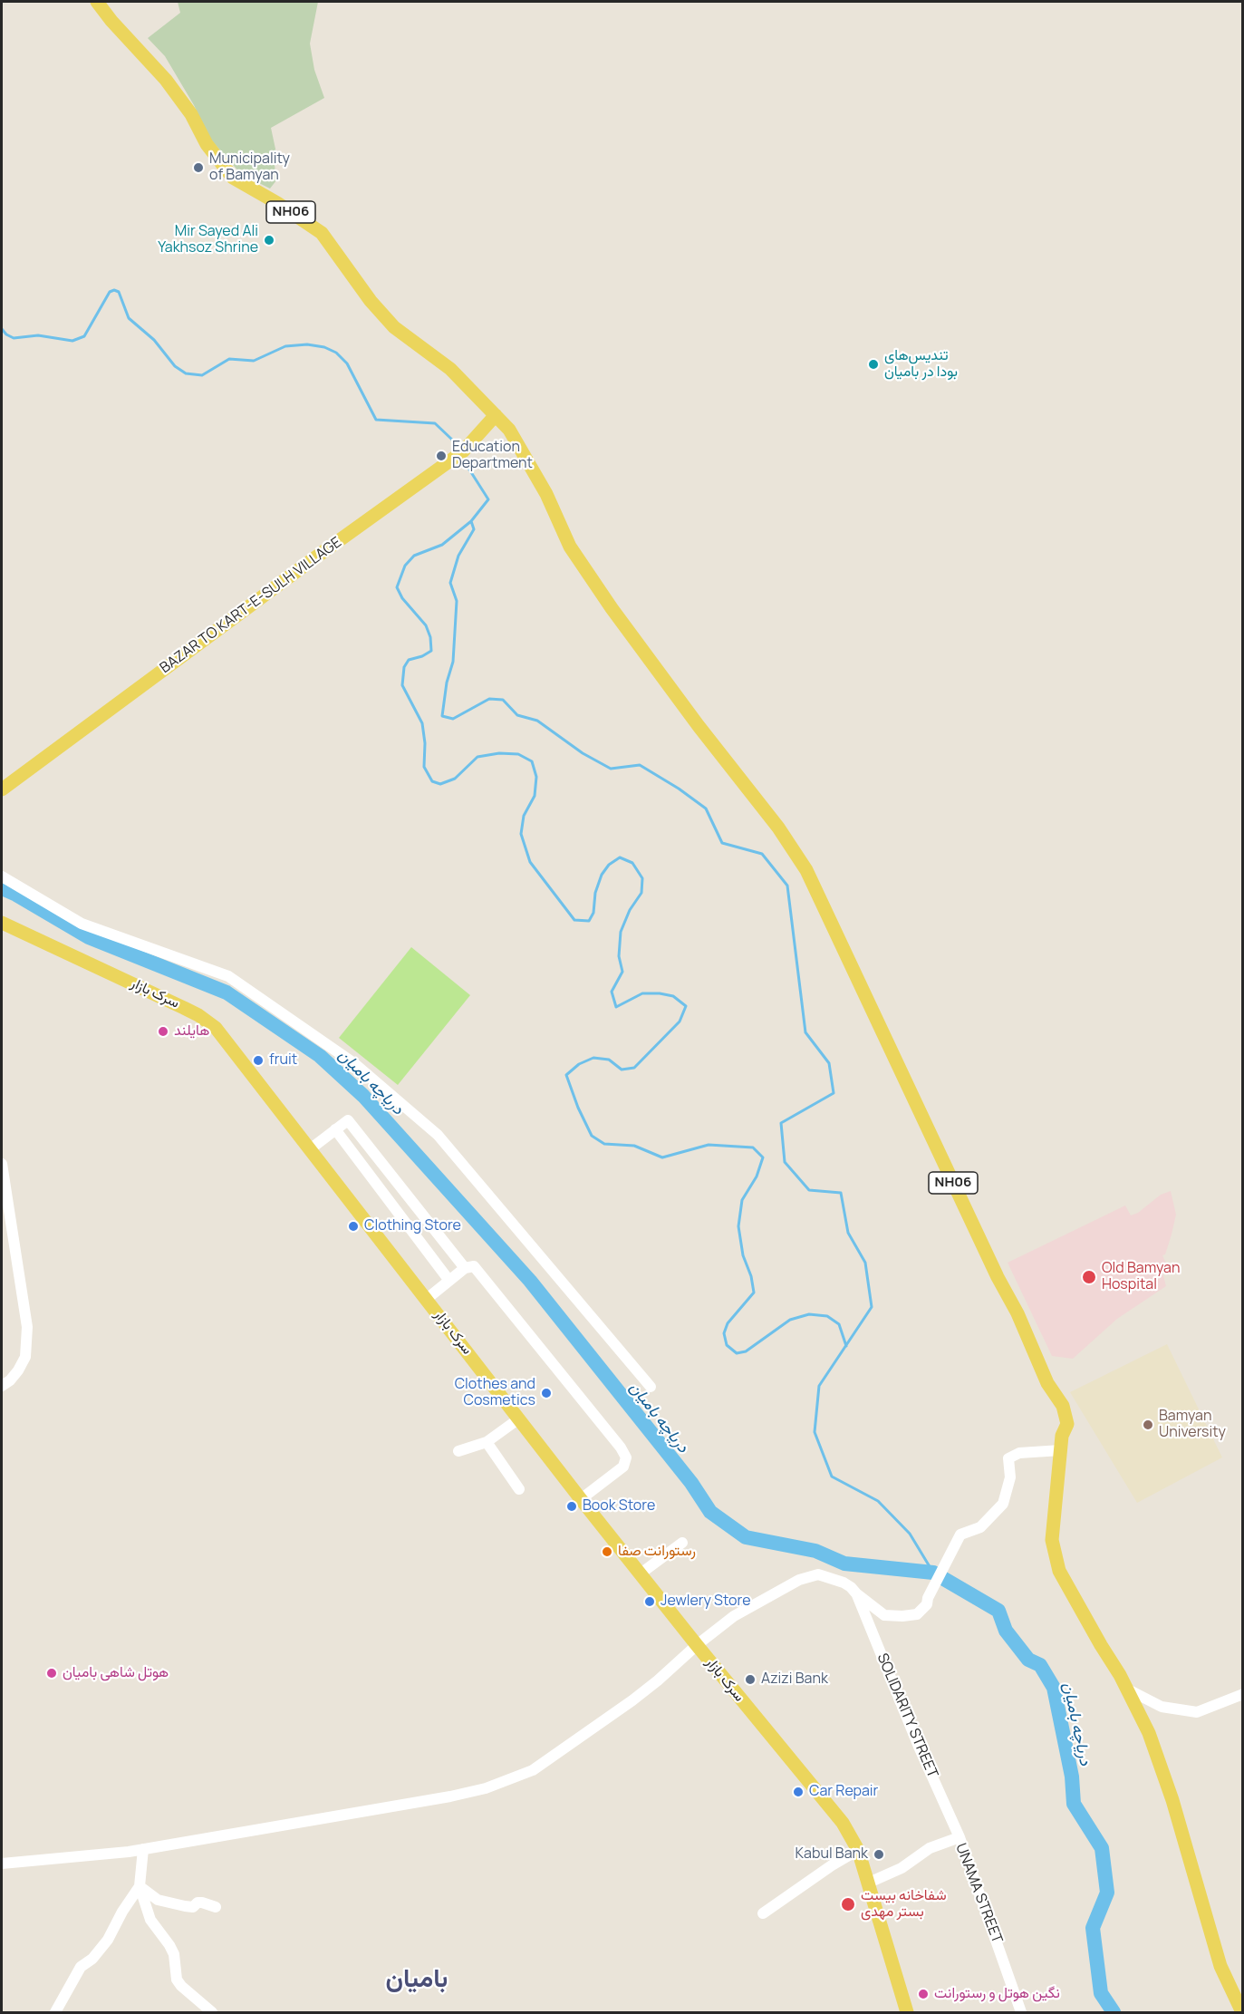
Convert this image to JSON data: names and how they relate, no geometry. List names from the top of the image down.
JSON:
{
  "streets": {
    "main road": ["NH06", "BAZAR TO KART-E-SULH VILLAGE", "سرک بازار"],
    "street": ["SOLIDARITY STREET", "UNAMA STREET"]
  },
  "crossings": [
    ["NH06", "BAZAR TO KART-E-SULH VILLAGE"],
    ["سرک بازار", "UNAMA STREET"],
    ["SOLIDARITY STREET", "UNAMA STREET"]
  ],
  "districts": ["بامیان"],
  "water": ["دریاچه بامیان"],
  "places": [
    "Municipality of Bamyan",
    "Mir Sayed Ali Yakhsoz Shrine",
    "تندیس‌های بودا در بامیان",
    "Education Department",
    "هایلند",
    "fruit",
    "Clothing Store",
    "Old Bamyan Hospital",
    "Clothes and Cosmetics",
    "Bamyan University",
    "Book Store",
    "رستورانت صفا",
    "Jewlery Store",
    "هوتل شاهی بامیان",
    "Azizi Bank",
    "Car Repair",
    "Kabul Bank",
    "شفاخانه بیست بستر مهدی",
    "نگین هوتل و رستورانت"
  ]
}
